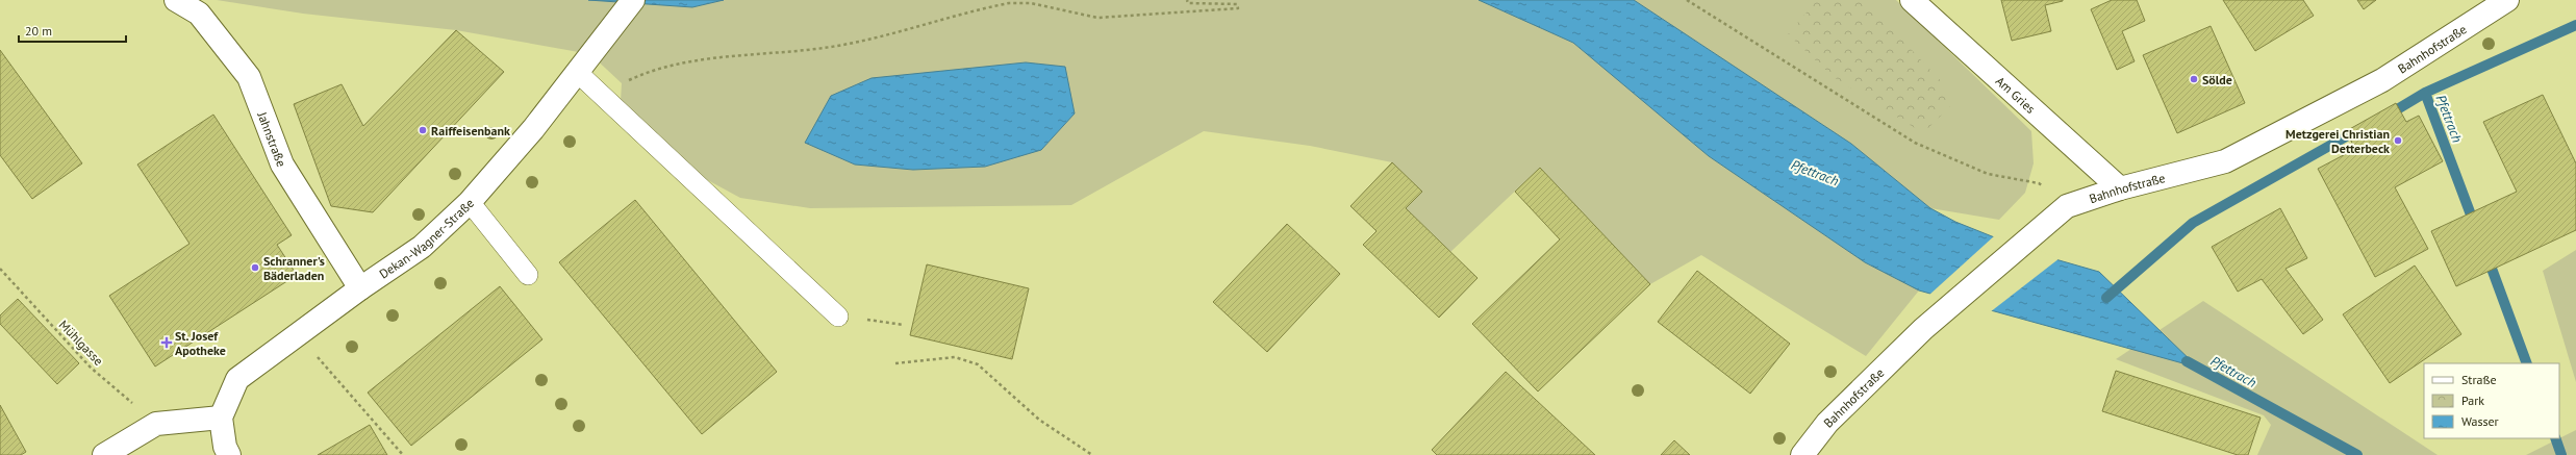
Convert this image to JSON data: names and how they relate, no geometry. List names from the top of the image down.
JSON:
{
  "streets": {
    "street": [
      "Bahnhofstraße",
      "Am Gries",
      "Jahnstraße",
      "Dekan-Wagner-Straße"
    ],
    "path": ["Mühlgasse"]
  },
  "crossings": [
    ["Bahnhofstraße", "Am Gries"],
    ["Jahnstraße", "Dekan-Wagner-Straße"]
  ],
  "water": ["Pfettrach"],
  "places": {
    "other": [
      "Sölde",
      "Raiffeisenbank",
      "Metzgerei Christian Detterbeck",
      "Schranner's Bäderladen"
    ],
    "health": ["St. Josef Apotheke"]
  },
  "legend": ["Straße", "Park", "Wasser"],
  "scale_bar": "20 m"
}
